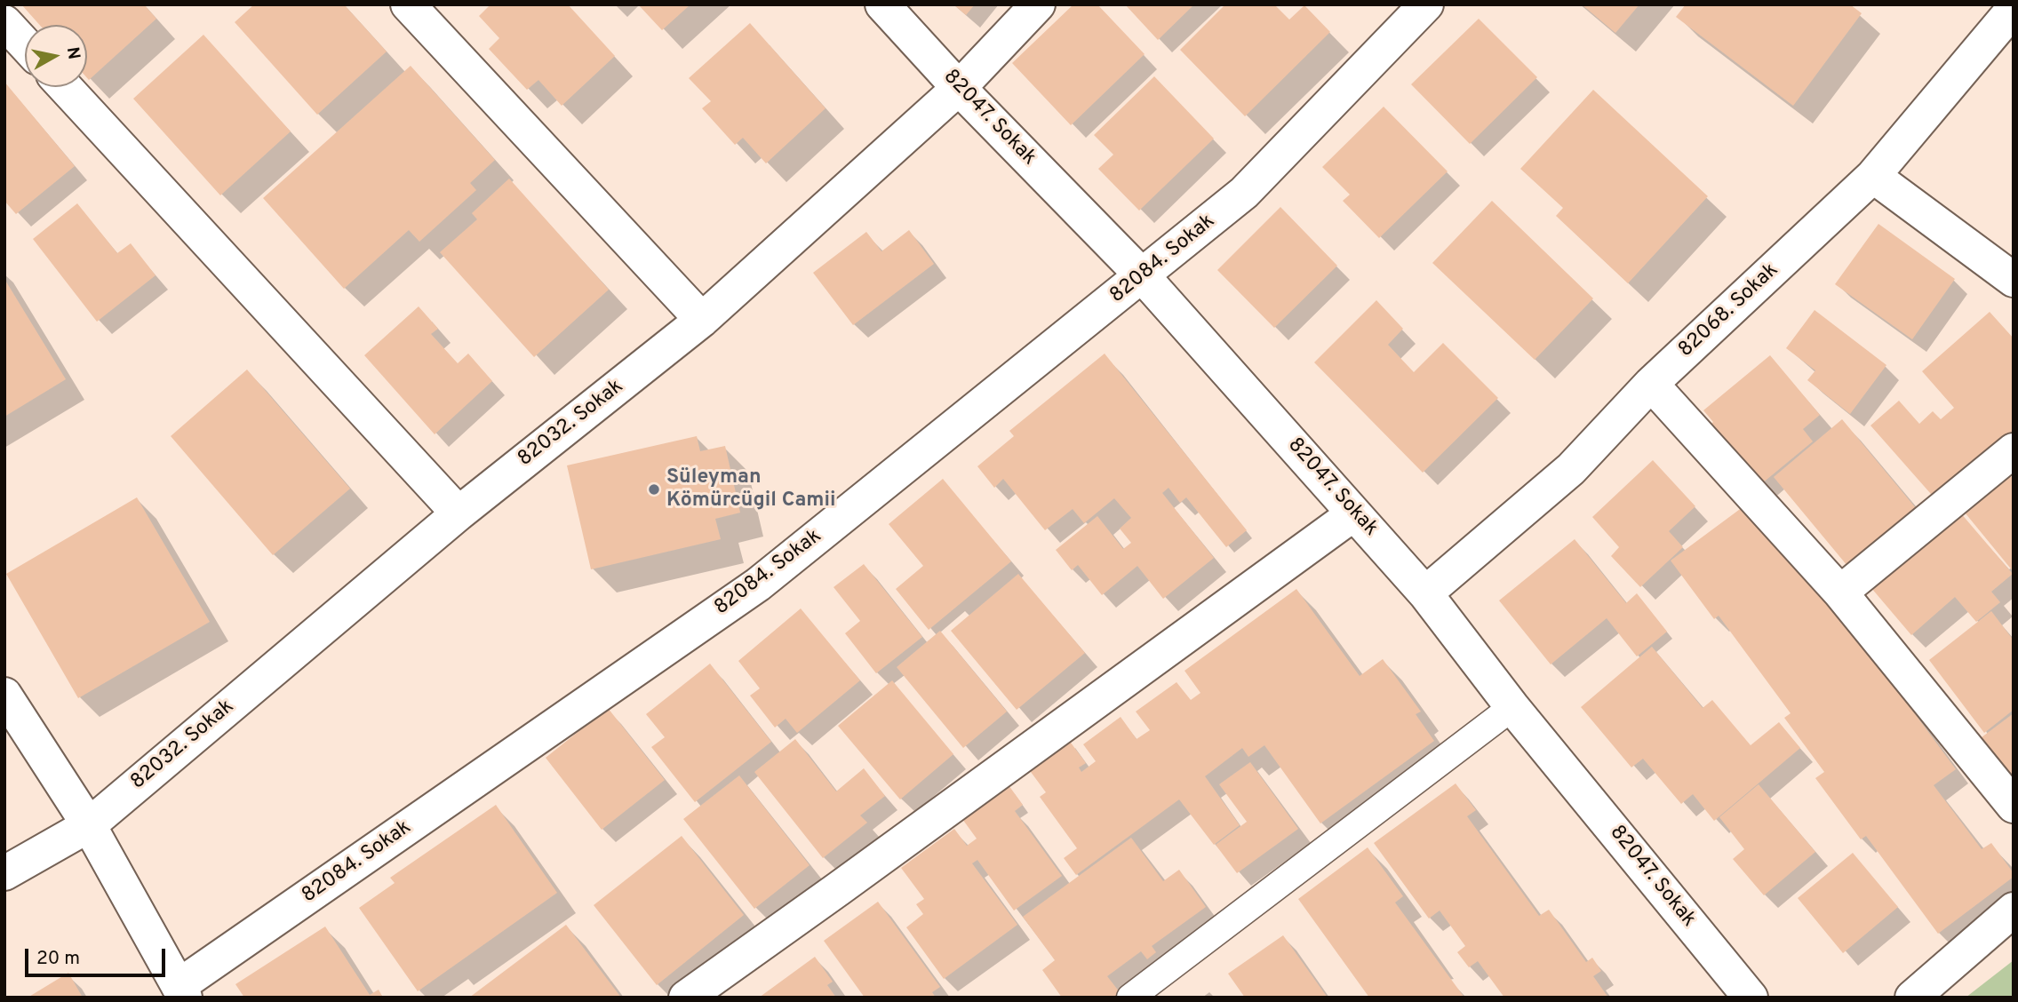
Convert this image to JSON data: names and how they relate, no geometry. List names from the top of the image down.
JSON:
{
  "streets": {
    "street": [
      "82047. Sokak",
      "82084. Sokak",
      "82068. Sokak",
      "82032. Sokak"
    ]
  },
  "crossings": [
    ["82047. Sokak", "82084. Sokak"],
    ["82047. Sokak", "82068. Sokak"],
    ["82047. Sokak", "82032. Sokak"]
  ],
  "places": ["Süleyman Kömürcügil Camii"],
  "scale_bar": "20 m",
  "north": "right"
}
